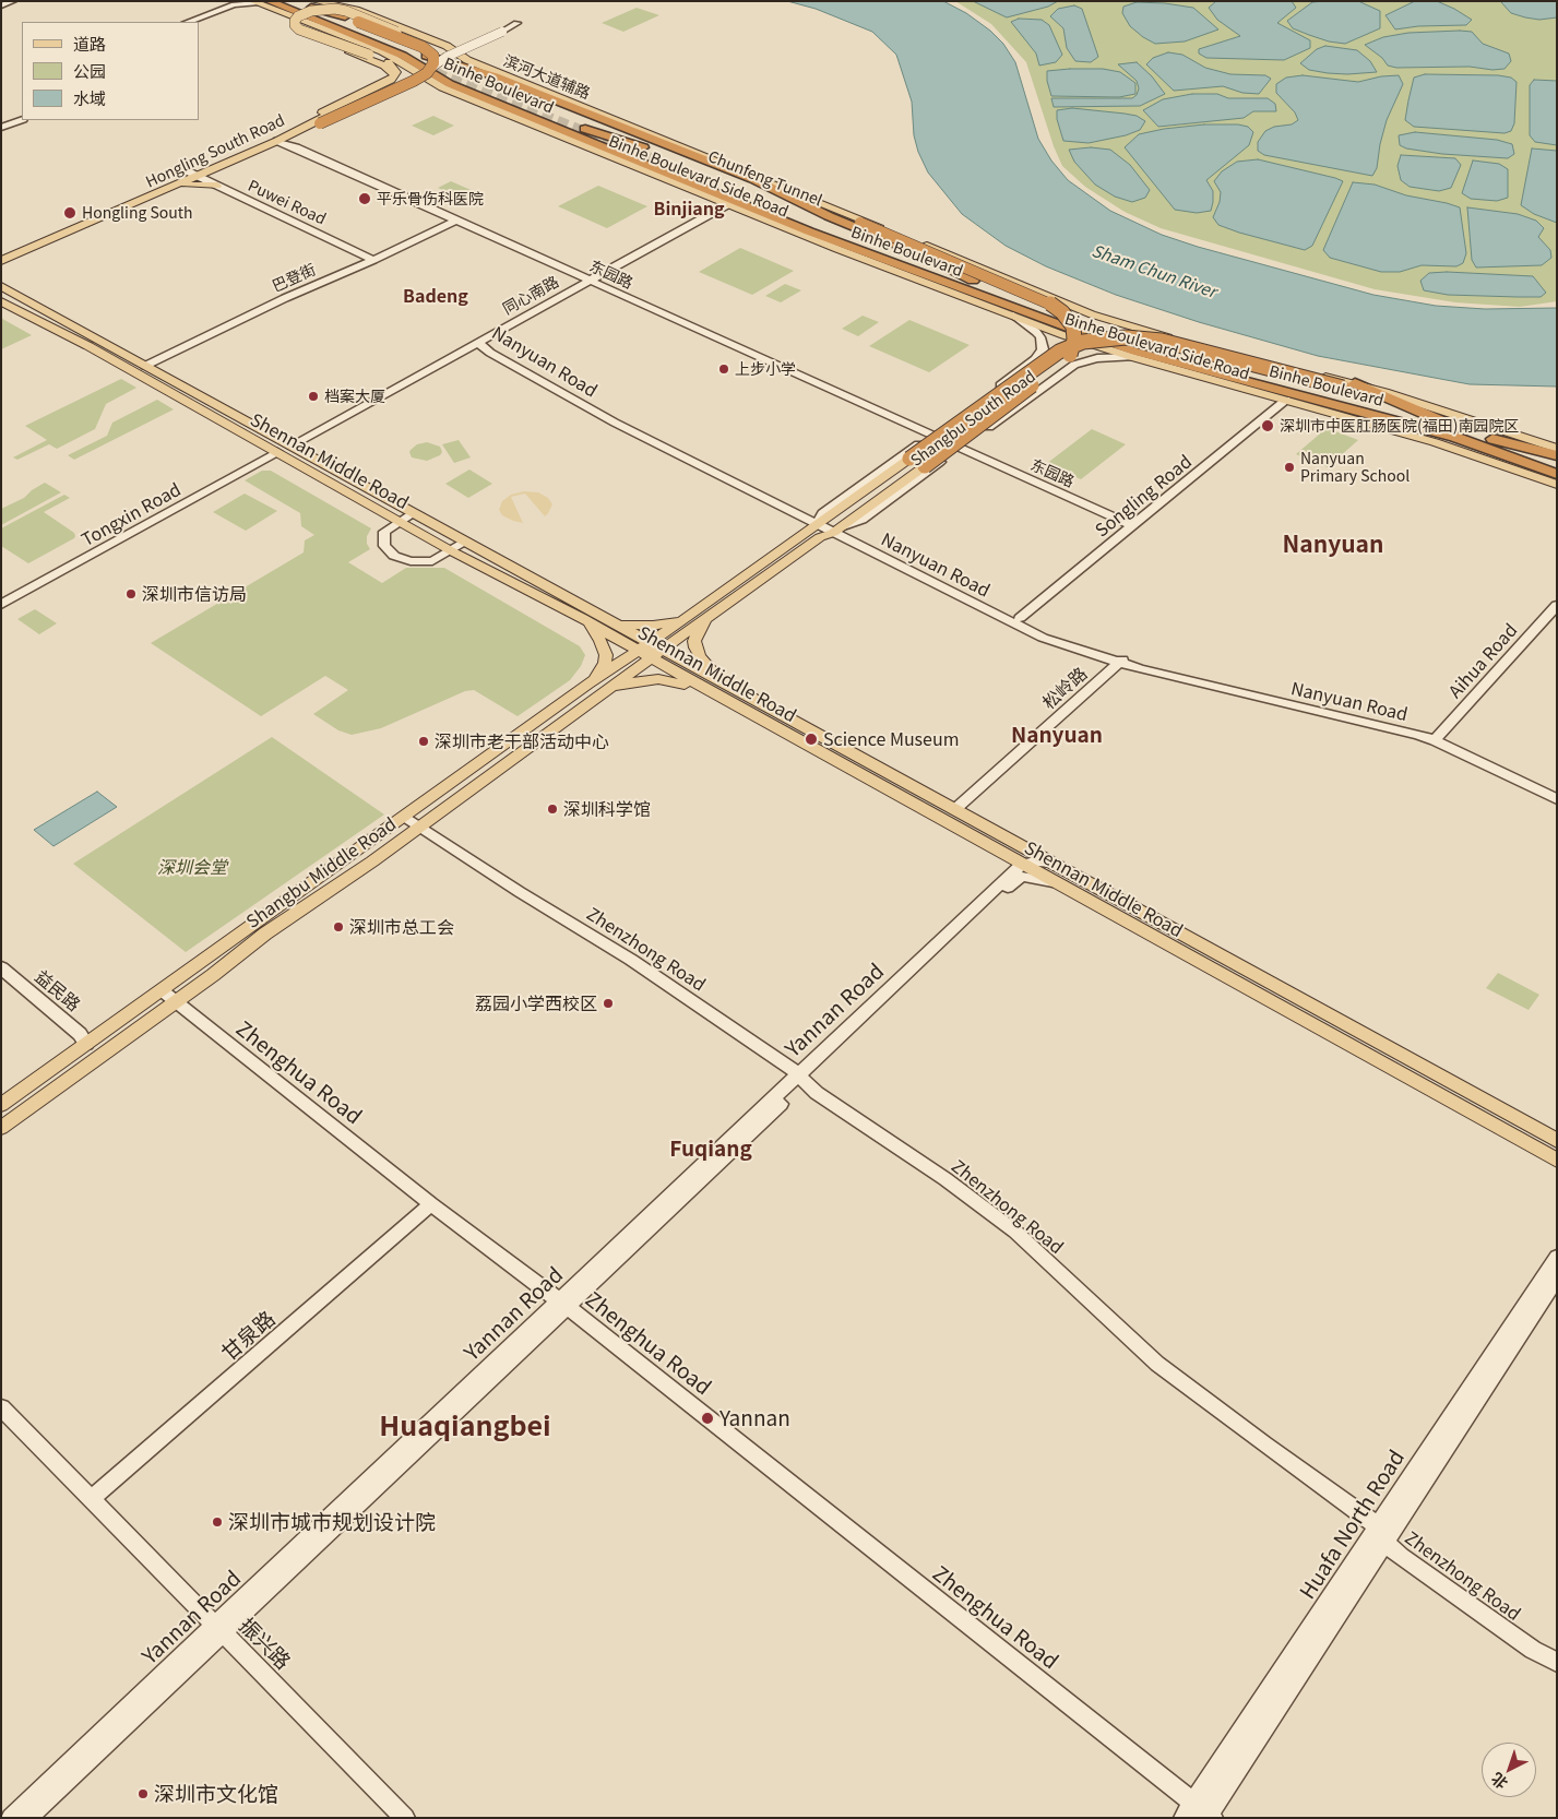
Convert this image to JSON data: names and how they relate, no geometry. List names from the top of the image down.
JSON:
{
  "streets": {
    "highway": ["Binhe Boulevard", "Chunfeng Tunnel"],
    "main road": [
      "Hongling South Road",
      "Binhe Boulevard Side Road",
      "Shangbu South Road",
      "Shennan Middle Road",
      "Shangbu Middle Road"
    ],
    "street": [
      "Puwei Road",
      "东园路",
      "巴登街",
      "同心南路",
      "Nanyuan Road",
      "Songling Road",
      "Tongxin Road",
      "Aihua Road",
      "松岭路",
      "Zhenzhong Road",
      "益民路",
      "Yannan Road",
      "Zhenghua Road",
      "甘泉路",
      "Huafa North Road",
      "振兴路"
    ]
  },
  "crossings": [
    ["Binhe Boulevard", "Binhe Boulevard Side Road"],
    ["Binhe Boulevard", "Chunfeng Tunnel"],
    ["Hongling South Road", "Binhe Boulevard Side Road"],
    ["Hongling South Road", "Puwei Road"],
    ["Hongling South Road", "东园路"],
    ["Binhe Boulevard Side Road", "同心南路"],
    ["Binhe Boulevard Side Road", "Shangbu South Road"],
    ["Binhe Boulevard Side Road", "Songling Road"],
    ["Puwei Road", "巴登街"],
    ["东园路", "巴登街"],
    ["东园路", "同心南路"],
    ["东园路", "Shangbu South Road"],
    ["东园路", "Songling Road"],
    ["巴登街", "Shennan Middle Road"],
    ["同心南路", "Nanyuan Road"],
    ["同心南路", "Shennan Middle Road"],
    ["Nanyuan Road", "Shangbu South Road"],
    ["Nanyuan Road", "Songling Road"],
    ["Nanyuan Road", "Aihua Road"],
    ["Nanyuan Road", "松岭路"],
    ["Shangbu South Road", "Shennan Middle Road"],
    ["Shangbu South Road", "Shangbu Middle Road"],
    ["Shennan Middle Road", "Tongxin Road"],
    ["Shennan Middle Road", "松岭路"],
    ["Shennan Middle Road", "Shangbu Middle Road"],
    ["Shennan Middle Road", "Yannan Road"],
    ["Shangbu Middle Road", "Zhenzhong Road"],
    ["Shangbu Middle Road", "益民路"],
    ["Shangbu Middle Road", "Zhenghua Road"],
    ["Zhenzhong Road", "Yannan Road"],
    ["Zhenzhong Road", "Huafa North Road"],
    ["Yannan Road", "Zhenghua Road"],
    ["Yannan Road", "振兴路"],
    ["Zhenghua Road", "甘泉路"],
    ["Zhenghua Road", "Huafa North Road"],
    ["甘泉路", "振兴路"]
  ],
  "districts": [
    "Binjiang",
    "Badeng",
    "Nanyuan",
    "Nanyuan",
    "Fuqiang",
    "Huaqiangbei"
  ],
  "water": ["Sham Chun River"],
  "parks": ["深圳会堂"],
  "places": [
    "平乐骨伤科医院",
    "Hongling South",
    "上步小学",
    "档案大厦",
    "深圳市中医肛肠医院(福田)南园院区",
    "Nanyuan Primary School",
    "深圳市信访局",
    "Science Museum",
    "深圳市老干部活动中心",
    "深圳科学馆",
    "深圳市总工会",
    "荔园小学西校区",
    "Yannan",
    "深圳市城市规划设计院",
    "深圳市文化馆"
  ],
  "legend": ["道路", "公园", "水域"],
  "north": "bottom left"
}
